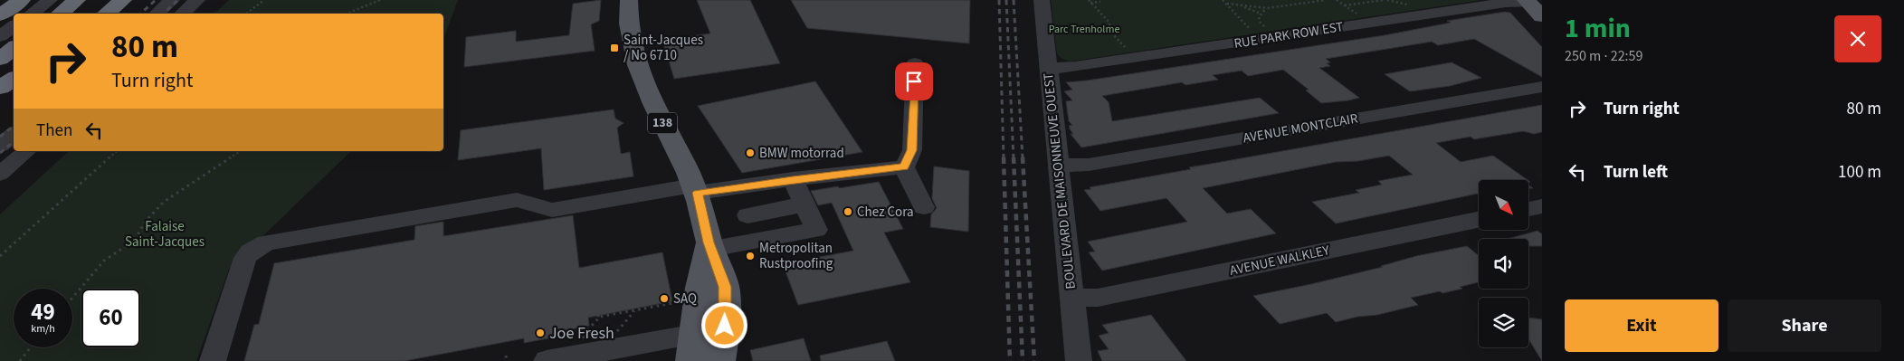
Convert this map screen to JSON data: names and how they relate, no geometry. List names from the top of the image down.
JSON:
{
  "streets": {
    "main road": ["138"],
    "street": [
      "RUE PARK ROW EST",
      "AVENUE MONTCLAIR",
      "BOULEVARD DE MAISONNEUVE OUEST",
      "AVENUE WALKLEY"
    ]
  },
  "crossings": [
    ["RUE PARK ROW EST", "BOULEVARD DE MAISONNEUVE OUEST"],
    ["AVENUE MONTCLAIR", "BOULEVARD DE MAISONNEUVE OUEST"],
    ["BOULEVARD DE MAISONNEUVE OUEST", "AVENUE WALKLEY"]
  ],
  "parks": ["Parc Trenholme", "Falaise Saint-Jacques"],
  "places": {
    "transit": ["Saint-Jacques / No 6710"],
    "other": [
      "BMW motorrad",
      "Chez Cora",
      "Metropolitan Rustproofing",
      "SAQ",
      "Joe Fresh"
    ]
  },
  "north": "bottom right",
  "page": {
    "heading": ["1 min", "250 m · 22:59"],
    "turn": ["80 m", "Turn right"],
    "list": [
      {
        "name": "Turn right",
        "value": "80 m"
      },
      {
        "name": "Turn left",
        "value": "100 m"
      }
    ],
    "then": "Then",
    "speed": "49 km/h",
    "limit": "60",
    "buttons": ["Exit", "Share"]
  }
}
